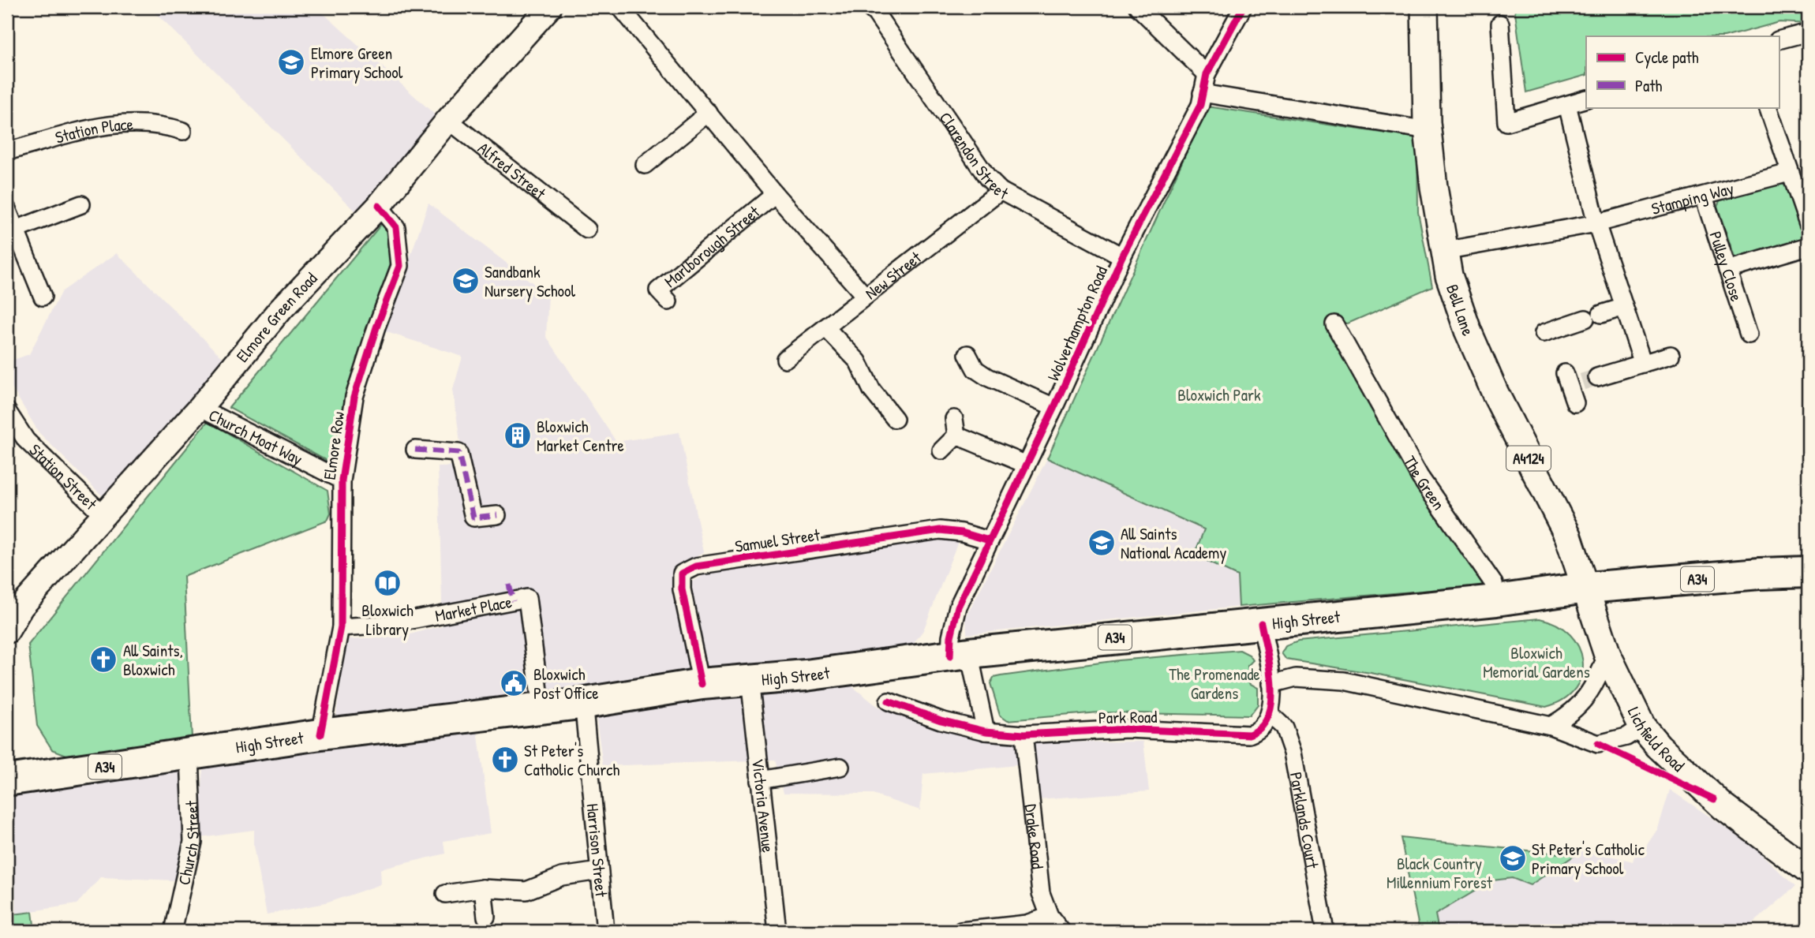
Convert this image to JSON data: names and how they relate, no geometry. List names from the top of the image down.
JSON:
{
  "streets": {
    "highway": ["A34", "High Street"],
    "main road": [
      "Bell Lane",
      "Elmore Green Road",
      "A4124",
      "Lichfield Road"
    ],
    "street": [
      "Station Place",
      "Clarendon Street",
      "Alfred Street",
      "Stamping Way",
      "Marlborough Street",
      "Pulley Close",
      "New Street",
      "Wolverhampton Road",
      "Church Moat Way",
      "Elmore Row",
      "Station Street",
      "The Green",
      "Samuel Street",
      "Market Place",
      "Park Road",
      "Victoria Avenue",
      "Parklands Court",
      "Drake Road",
      "Church Street",
      "Harrison Street"
    ]
  },
  "crossings": [
    ["Clarendon Street", "New Street"],
    ["Clarendon Street", "Wolverhampton Road"],
    ["Alfred Street", "Elmore Green Road"],
    ["Stamping Way", "Pulley Close"],
    ["Stamping Way", "Bell Lane"],
    ["Marlborough Street", "New Street"],
    ["Bell Lane", "A34"],
    ["Bell Lane", "High Street"],
    ["Bell Lane", "Lichfield Road"],
    ["Elmore Green Road", "Church Moat Way"],
    ["Elmore Green Road", "Elmore Row"],
    ["Elmore Green Road", "Station Street"],
    ["Wolverhampton Road", "Samuel Street"],
    ["Wolverhampton Road", "High Street"],
    ["Church Moat Way", "Elmore Row"],
    ["Elmore Row", "Market Place"],
    ["Elmore Row", "High Street"],
    ["The Green", "High Street"],
    ["Samuel Street", "High Street"],
    ["A34", "High Street"],
    ["A34", "Lichfield Road"],
    ["Market Place", "High Street"],
    ["High Street", "Lichfield Road"],
    ["High Street", "Victoria Avenue"],
    ["High Street", "Church Street"],
    ["High Street", "Harrison Street"],
    ["Park Road", "Parklands Court"],
    ["Park Road", "Drake Road"]
  ],
  "parks": [
    "Bloxwich Park",
    "Bloxwich Memorial Gardens",
    "The Promenade Gardens",
    "Black Country Millennium Forest"
  ],
  "places": {
    "school or university": [
      "Elmore Green Primary School",
      "Sandbank Nursery School",
      "All Saints National Academy",
      "St Peter's Catholic Primary School"
    ],
    "building": ["Bloxwich Market Centre"],
    "library": ["Bloxwich Library"],
    "church": ["All Saints, Bloxwich", "St Peter's Catholic Church"],
    "public building": ["Bloxwich Post Office"]
  },
  "legend": ["Cycle path", "Path"]
}
